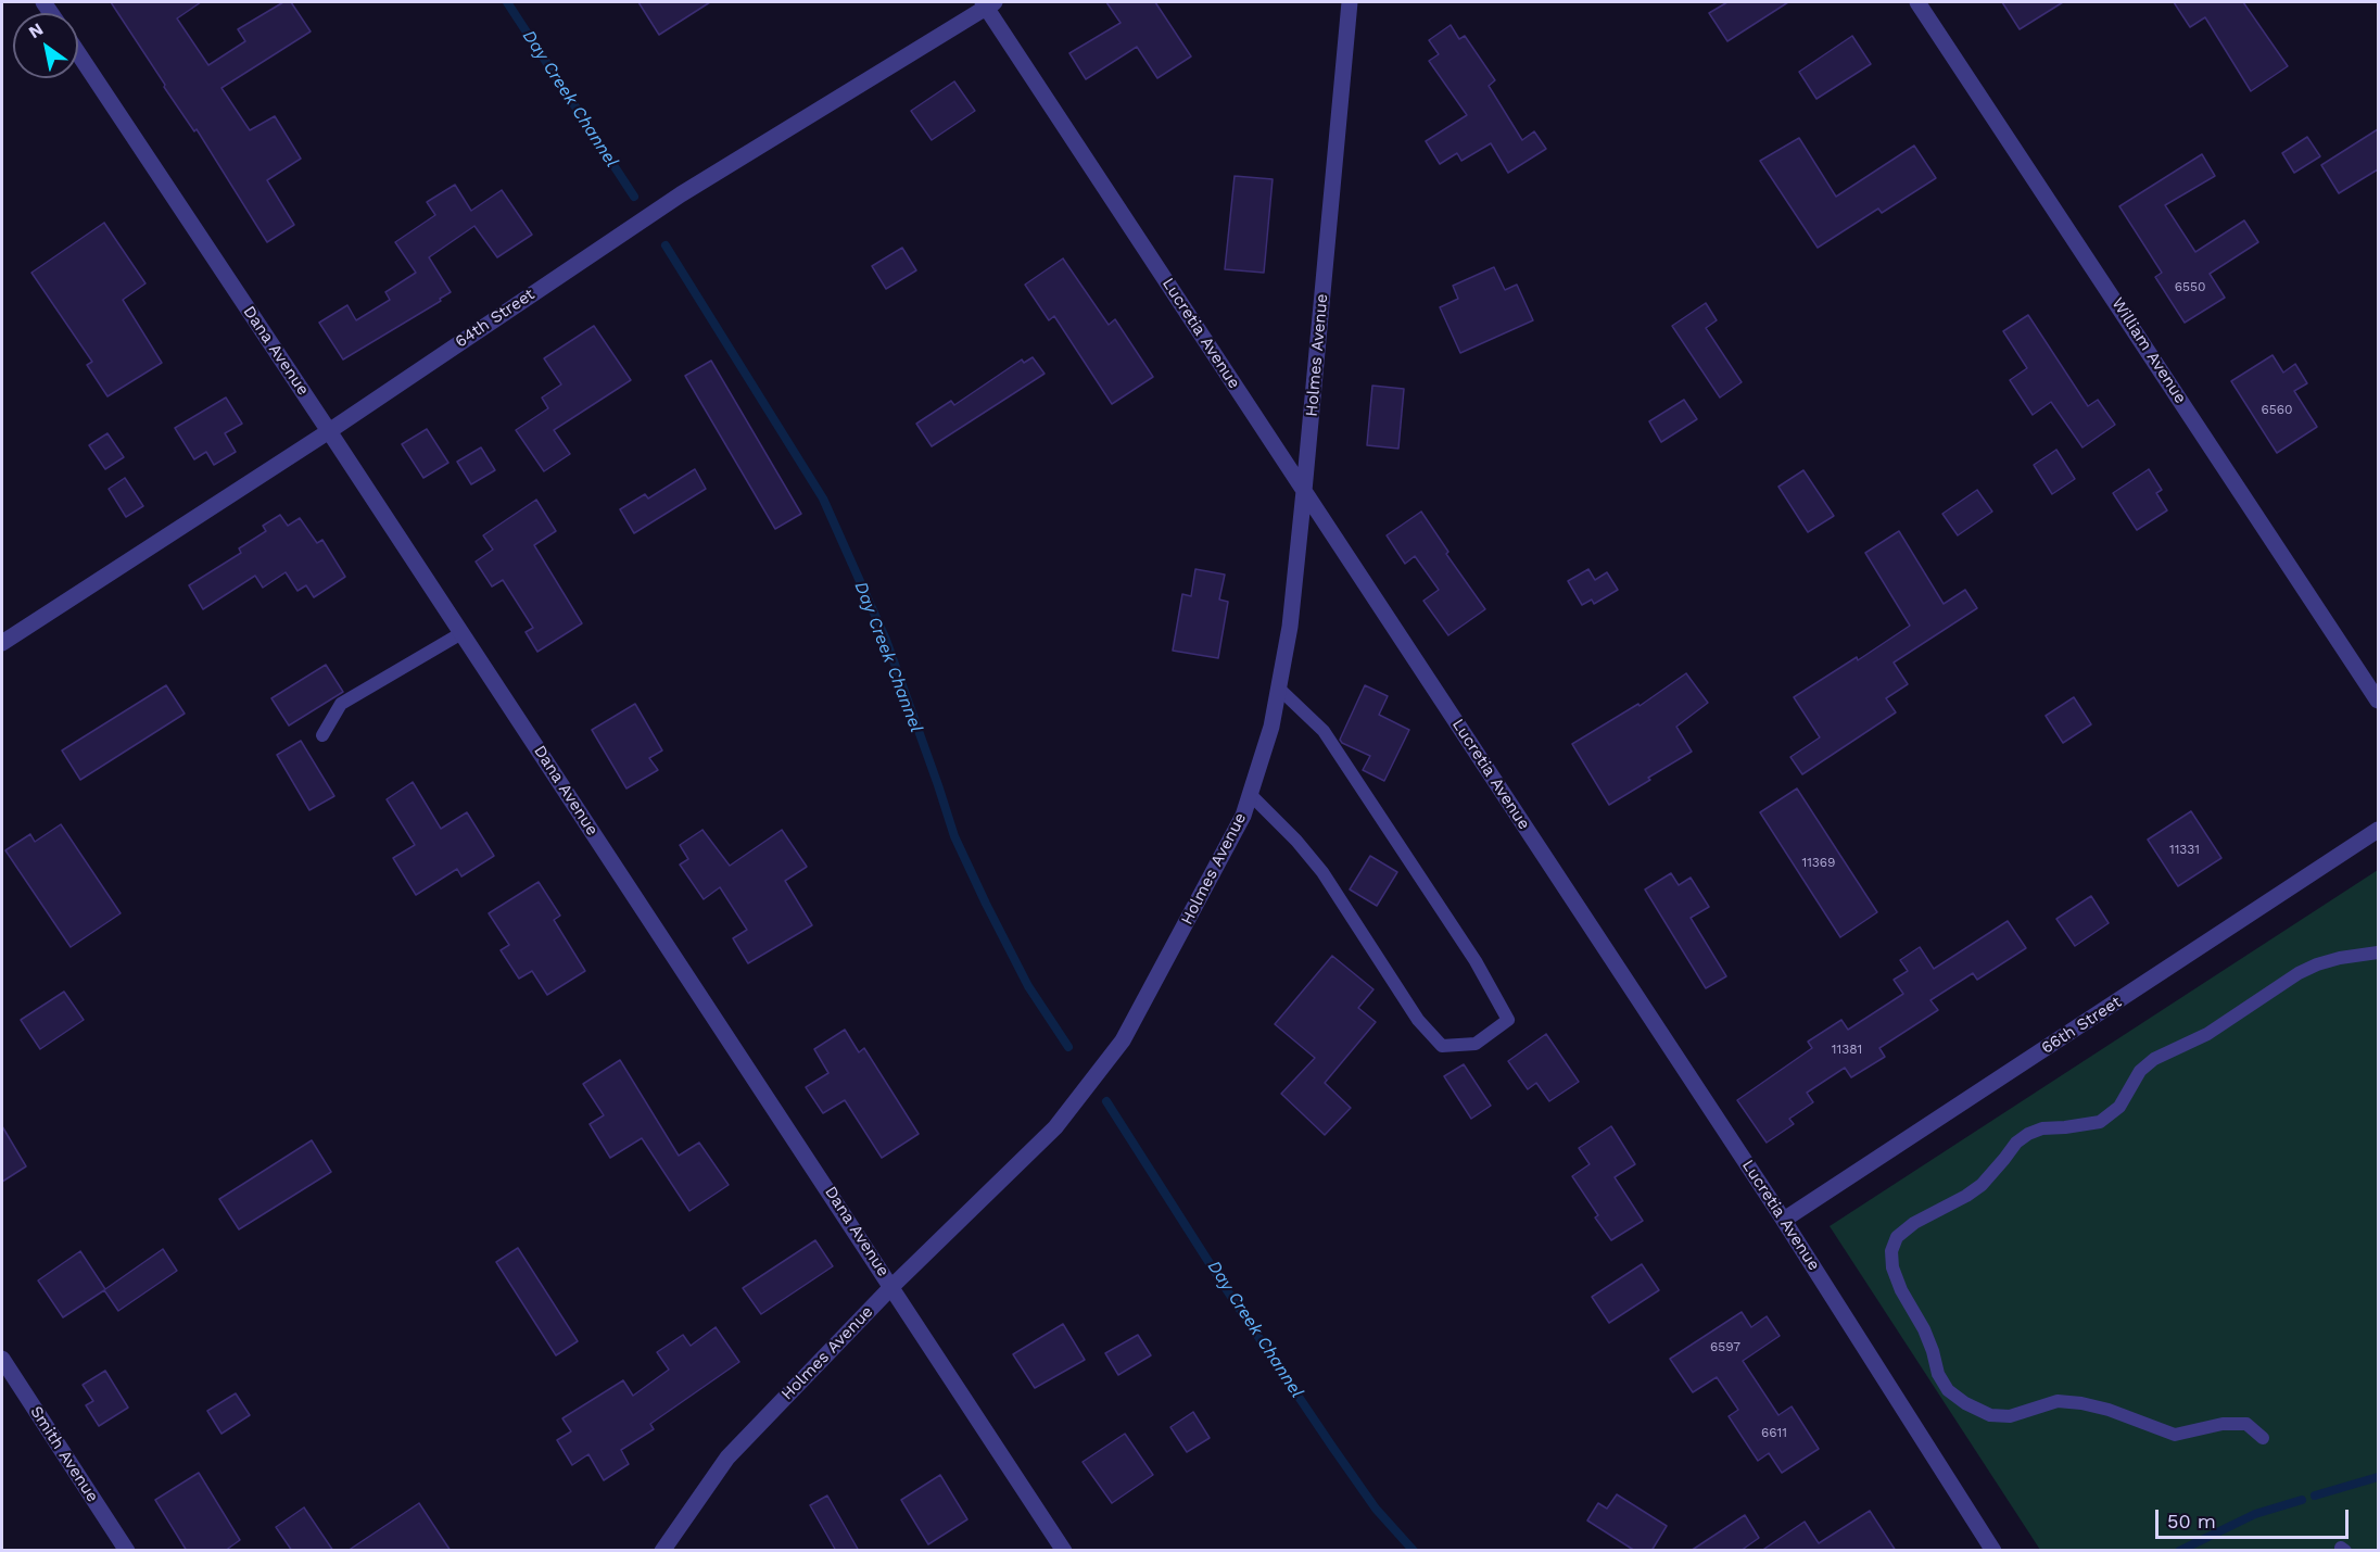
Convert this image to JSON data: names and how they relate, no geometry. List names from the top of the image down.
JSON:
{
  "streets": {
    "street": [
      "64th Street",
      "Lucretia Avenue",
      "Dana Avenue",
      "William Avenue",
      "Holmes Avenue",
      "66th Street",
      "Smith Avenue"
    ]
  },
  "crossings": [
    ["64th Street", "Lucretia Avenue"],
    ["64th Street", "Dana Avenue"],
    ["Lucretia Avenue", "Holmes Avenue"],
    ["Lucretia Avenue", "66th Street"],
    ["Dana Avenue", "Holmes Avenue"]
  ],
  "water": ["Day Creek Channel"],
  "house_numbers": [
    "6550",
    "6560",
    "11331",
    "11369",
    "11381",
    "6597",
    "6611"
  ],
  "scale_bar": "50 m",
  "north": "top left"
}
